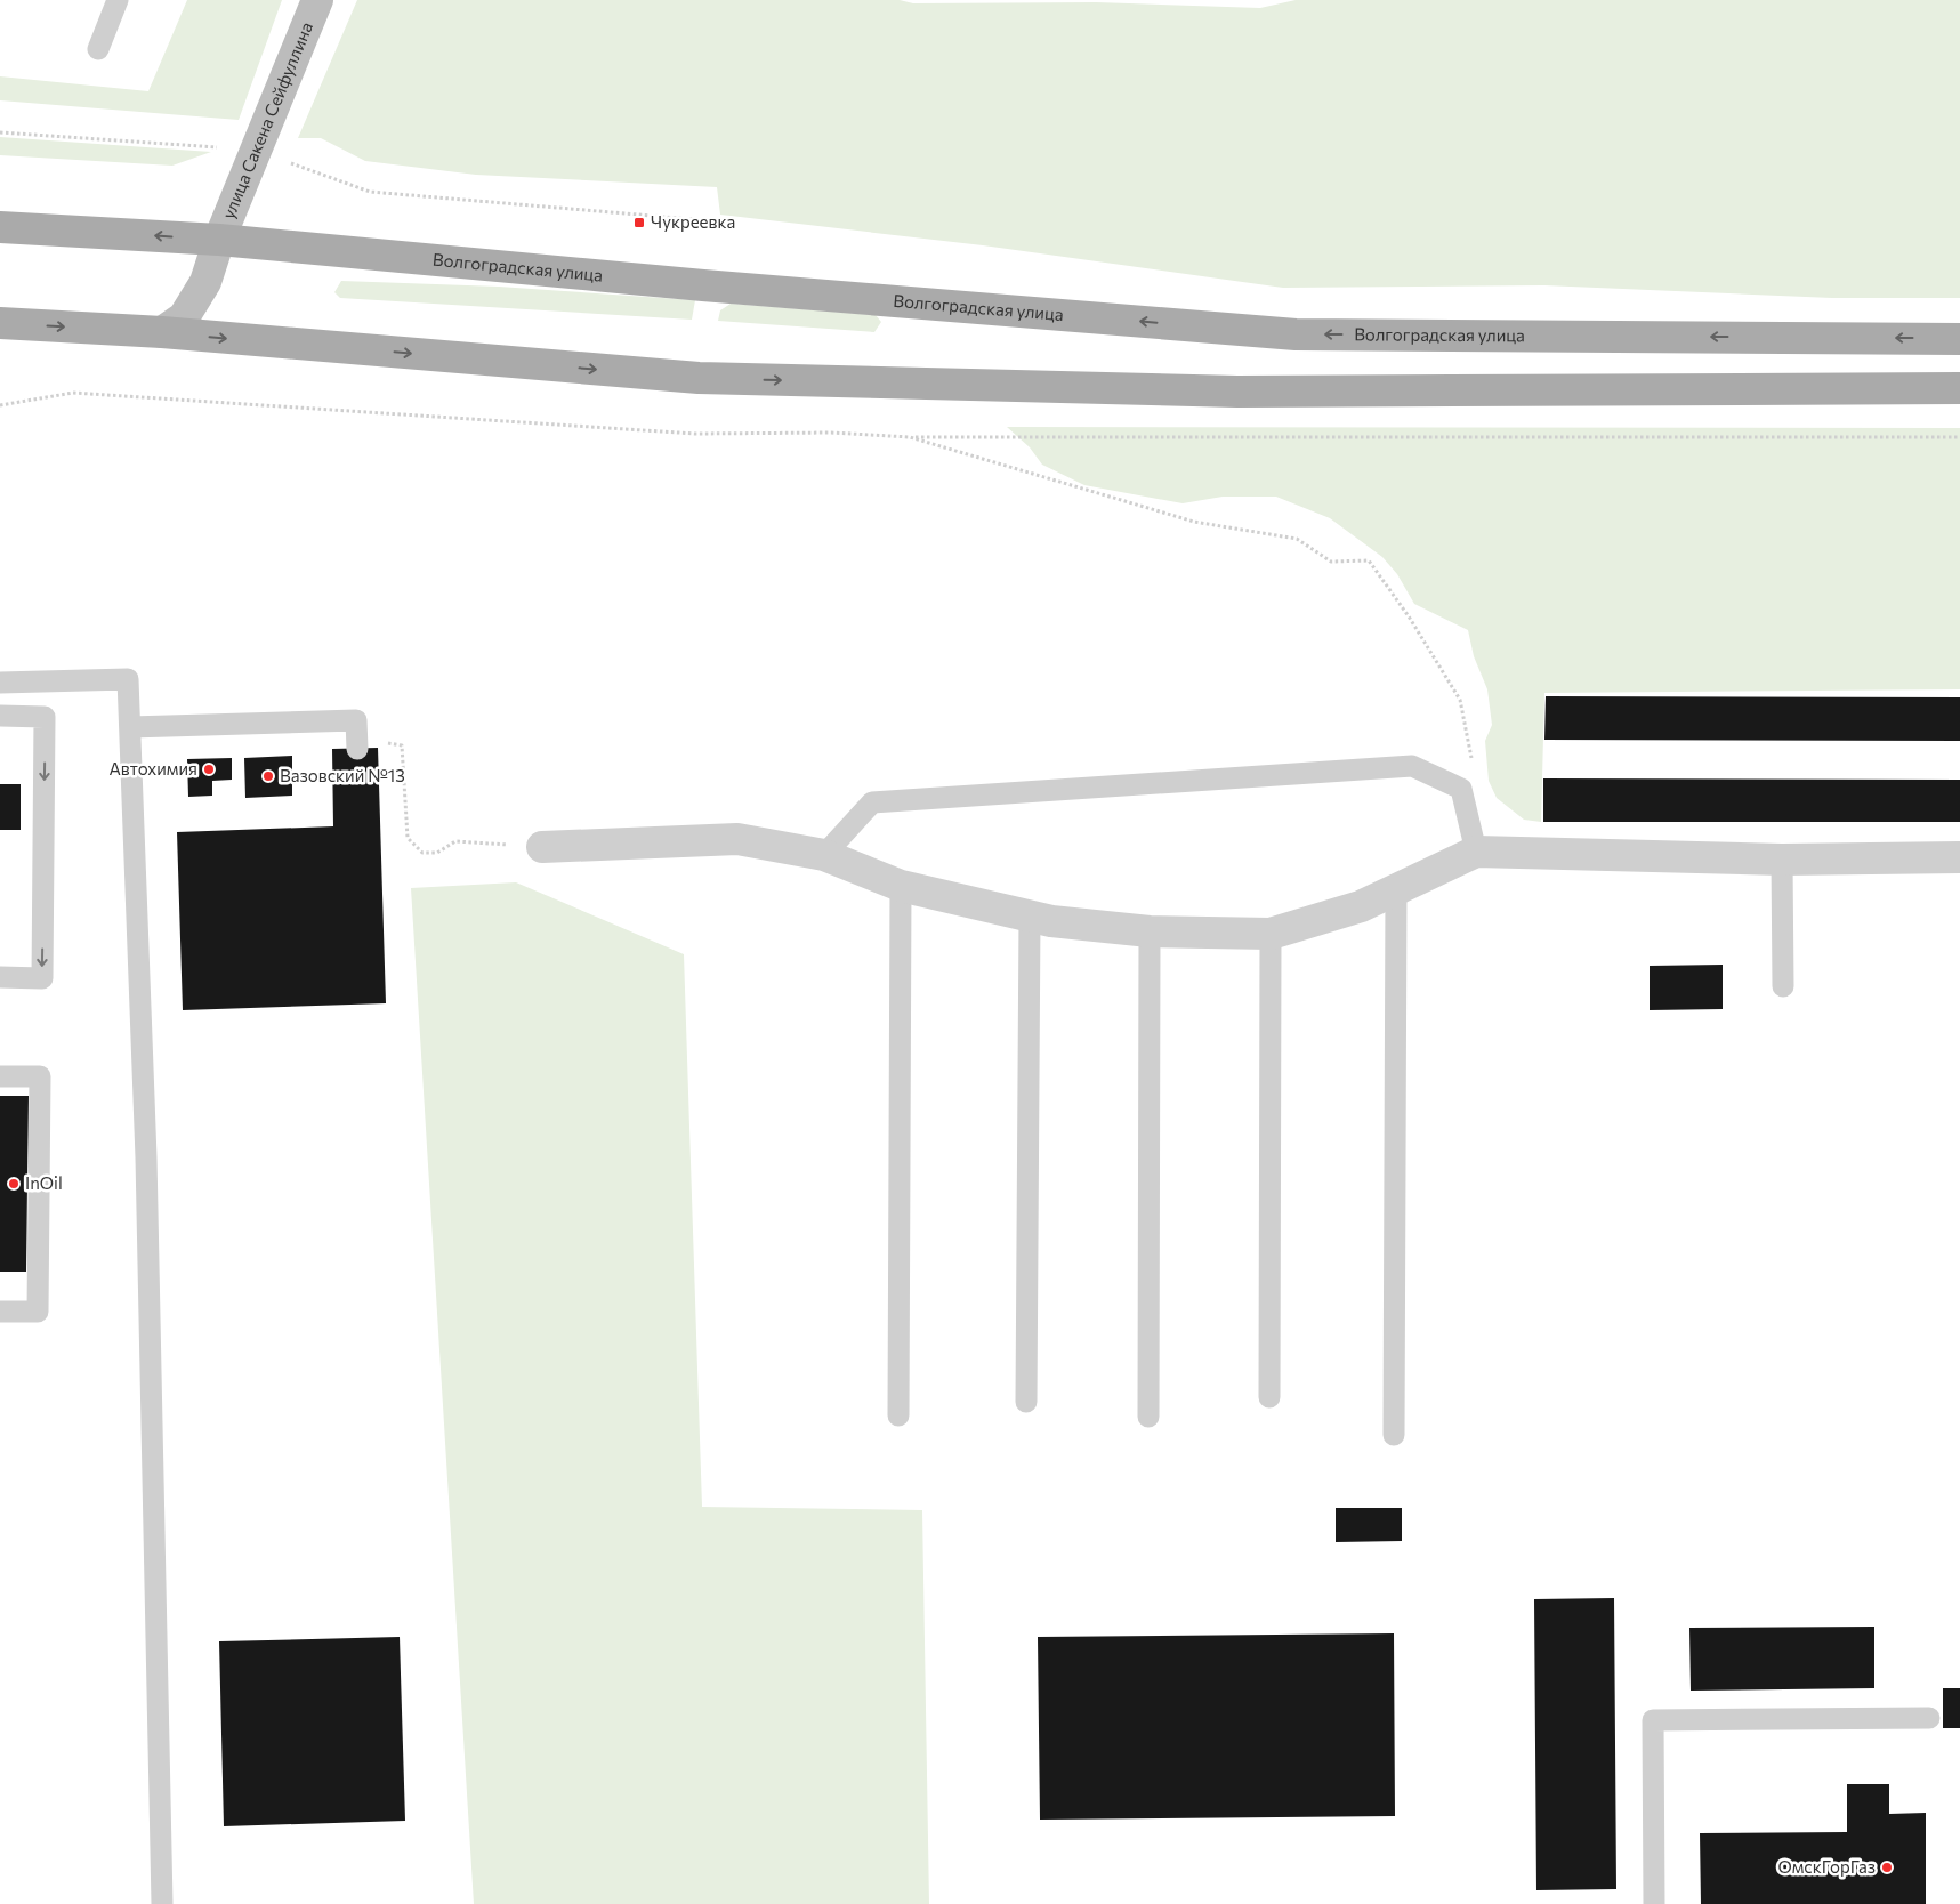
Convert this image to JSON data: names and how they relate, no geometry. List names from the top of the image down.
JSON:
{
  "streets": {
    "main road": ["улица Сакена Сейфуллина", "Волгоградская улица"]
  },
  "crossings": [
    ["улица Сакена Сейфуллина", "Волгоградская улица"]
  ],
  "places": {
    "transit": ["Чукреевка"],
    "other": [
      "Автохимия",
      "Вазовский №13",
      "InOil",
      "ОмскГорГаз"
    ]
  }
}
